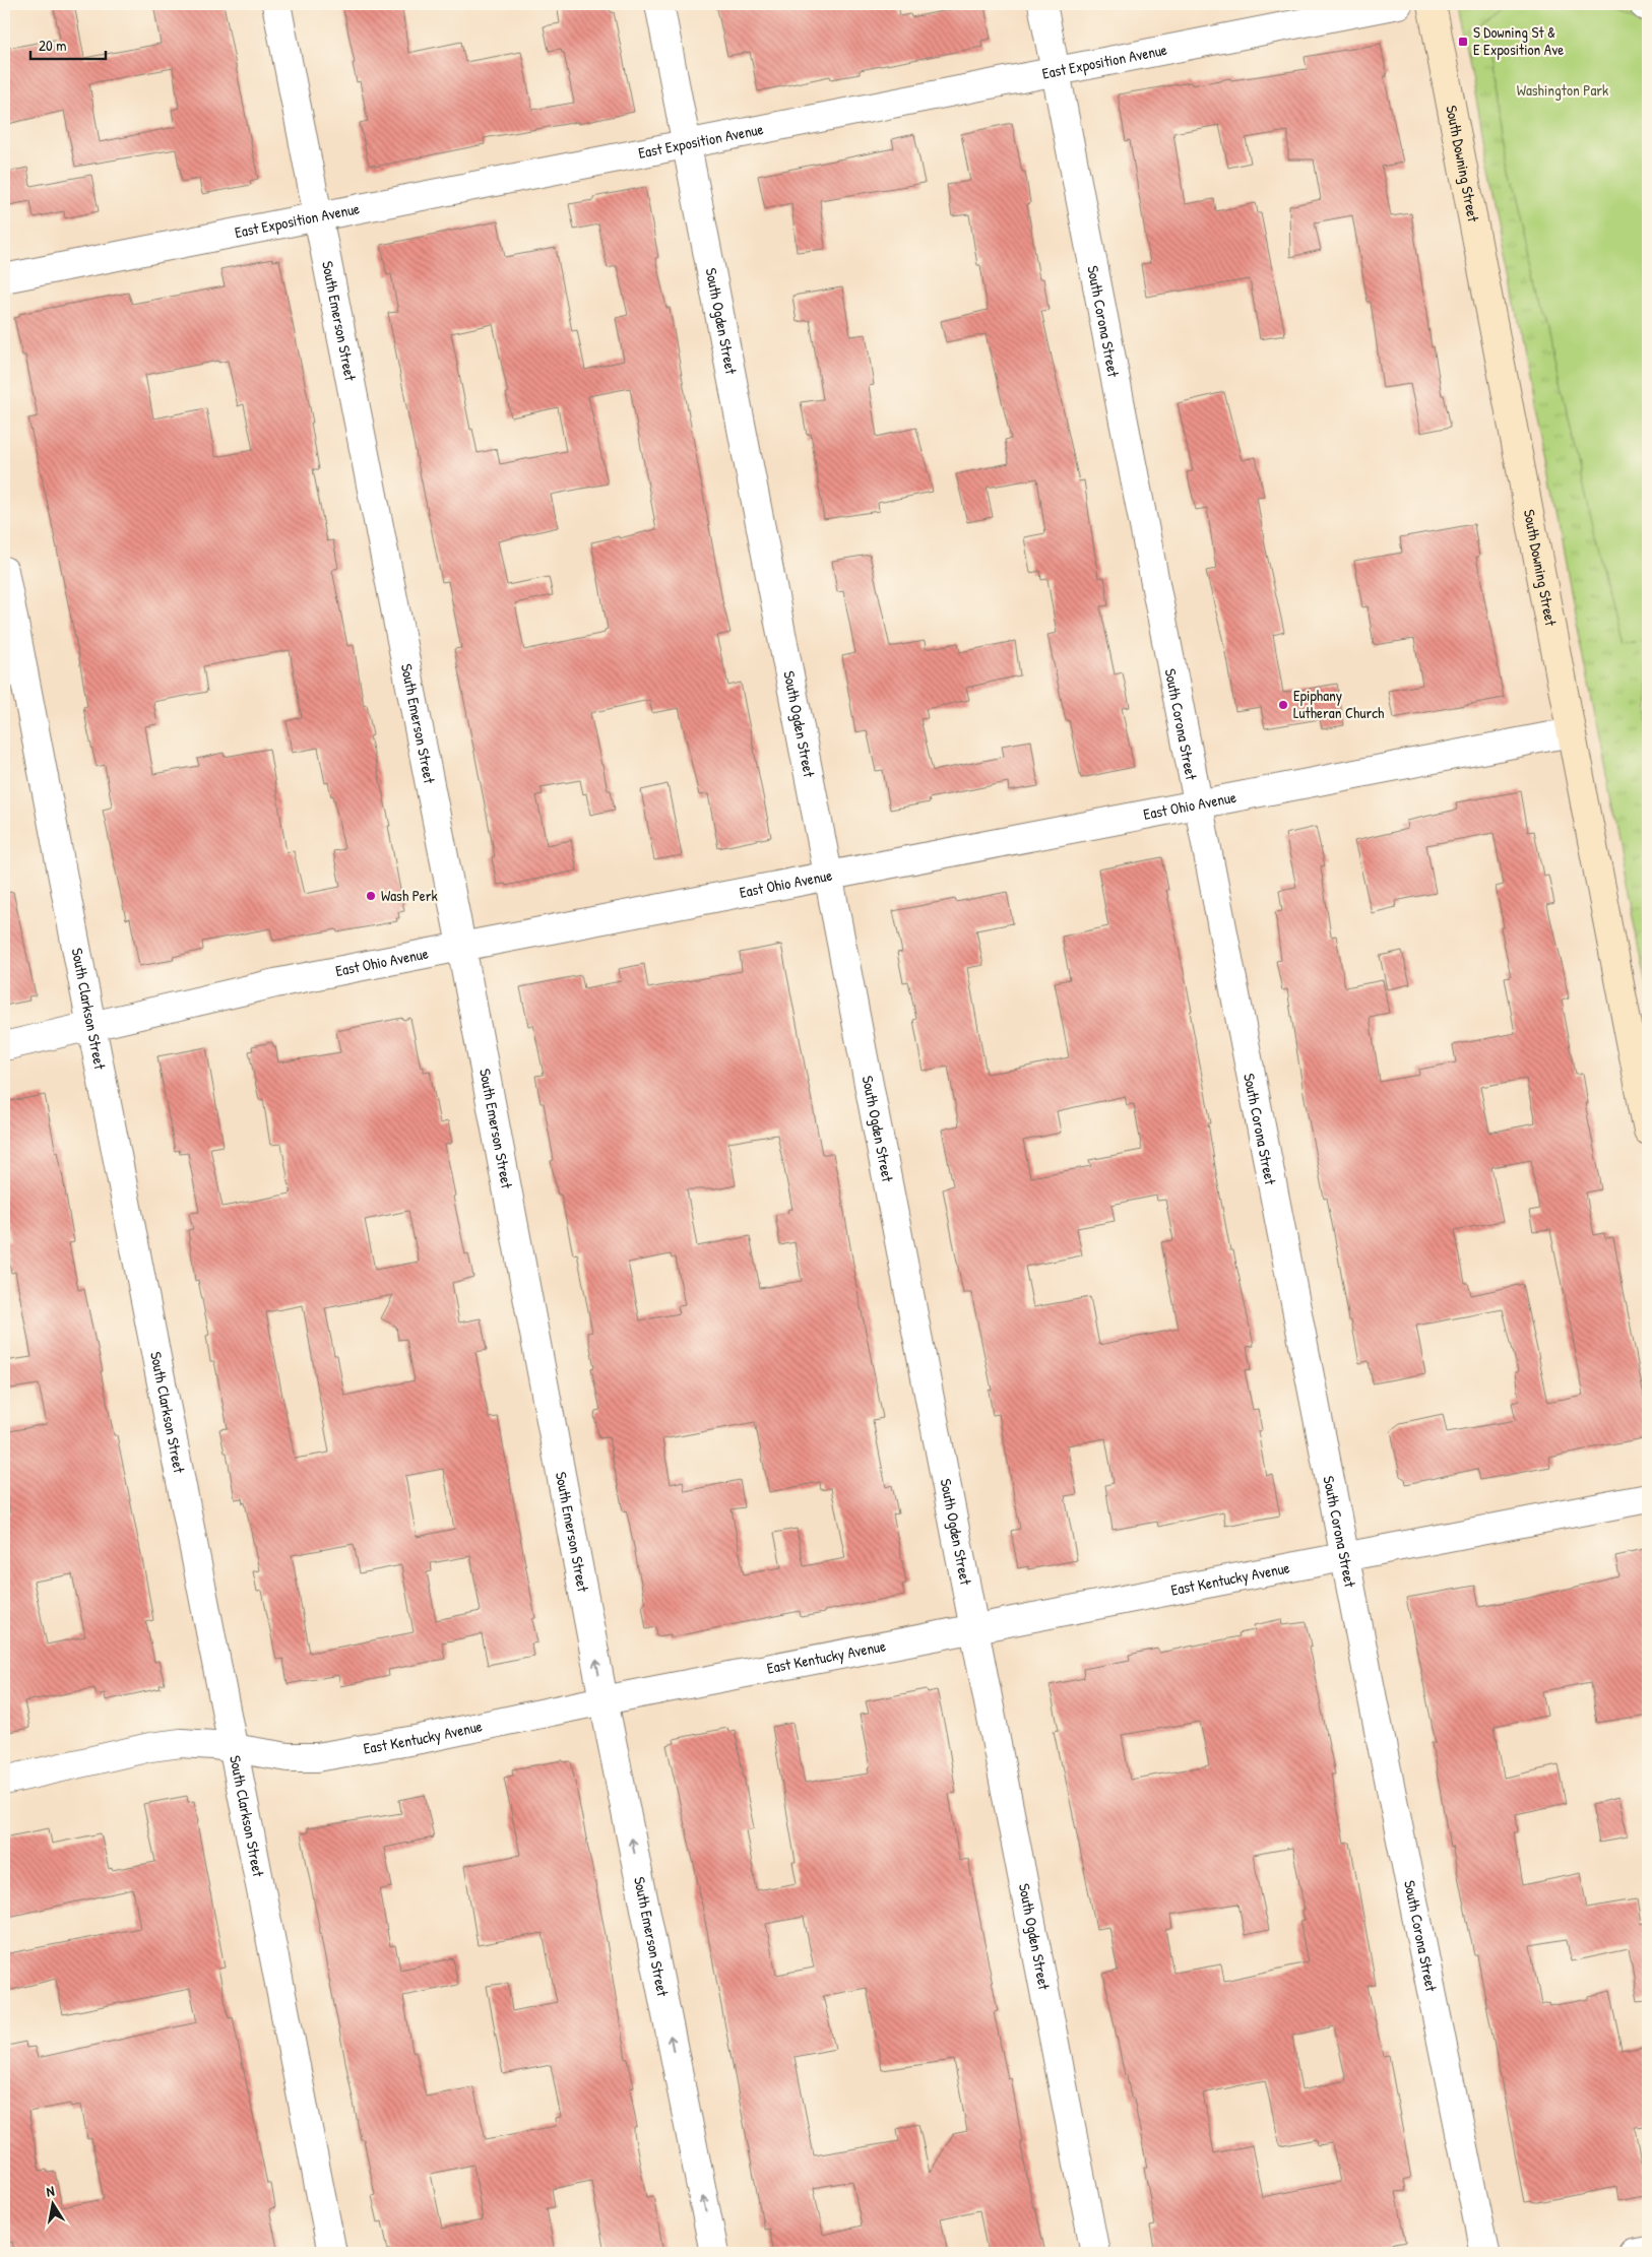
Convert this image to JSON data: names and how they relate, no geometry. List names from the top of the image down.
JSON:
{
  "streets": {
    "main road": ["South Downing Street"],
    "street": [
      "East Exposition Avenue",
      "South Emerson Street",
      "South Ogden Street",
      "South Corona Street",
      "East Ohio Avenue",
      "South Clarkson Street",
      "East Kentucky Avenue"
    ]
  },
  "crossings": [
    ["East Exposition Avenue", "South Emerson Street"],
    ["East Exposition Avenue", "South Ogden Street"],
    ["East Exposition Avenue", "South Corona Street"],
    ["South Downing Street", "East Ohio Avenue"],
    ["South Emerson Street", "East Ohio Avenue"],
    ["South Emerson Street", "East Kentucky Avenue"],
    ["South Ogden Street", "East Ohio Avenue"],
    ["South Ogden Street", "East Kentucky Avenue"],
    ["South Corona Street", "East Ohio Avenue"],
    ["South Corona Street", "East Kentucky Avenue"],
    ["East Ohio Avenue", "South Clarkson Street"],
    ["South Clarkson Street", "East Kentucky Avenue"]
  ],
  "one_way": ["South Emerson Street"],
  "parks": ["Washington Park"],
  "places": {
    "transit": ["S Downing St & E Exposition Ave"],
    "other": ["Epiphany Lutheran Church", "Wash Perk"]
  },
  "scale_bar": "20 m",
  "north": "top"
}
